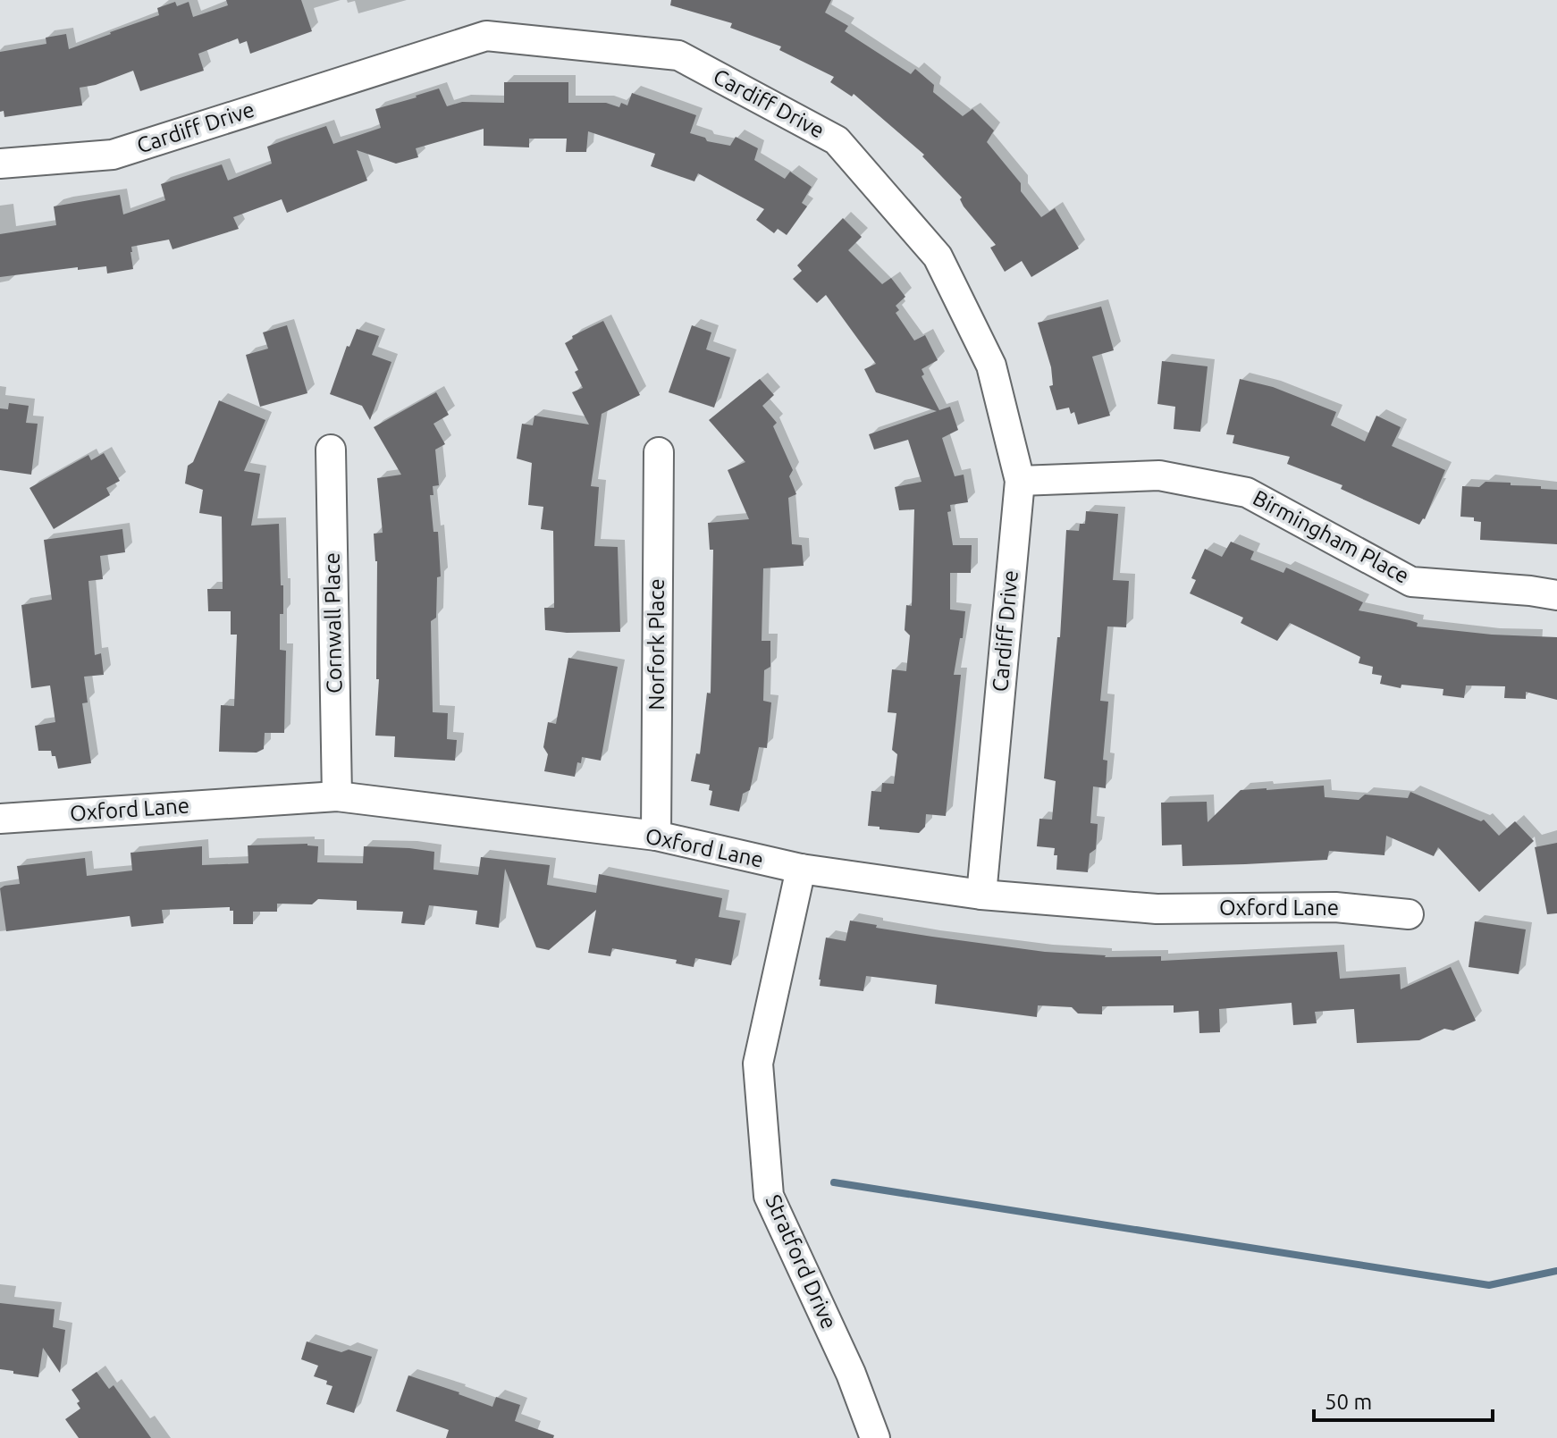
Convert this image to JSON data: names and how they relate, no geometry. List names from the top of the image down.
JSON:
{
  "streets": {
    "street": [
      "Cardiff Drive",
      "Birmingham Place",
      "Cornwall Place",
      "Norfork Place",
      "Oxford Lane",
      "Stratford Drive"
    ]
  },
  "crossings": [
    ["Cardiff Drive", "Birmingham Place"],
    ["Cardiff Drive", "Oxford Lane"],
    ["Cornwall Place", "Oxford Lane"],
    ["Norfork Place", "Oxford Lane"],
    ["Oxford Lane", "Stratford Drive"]
  ],
  "scale_bar": "50 m"
}
